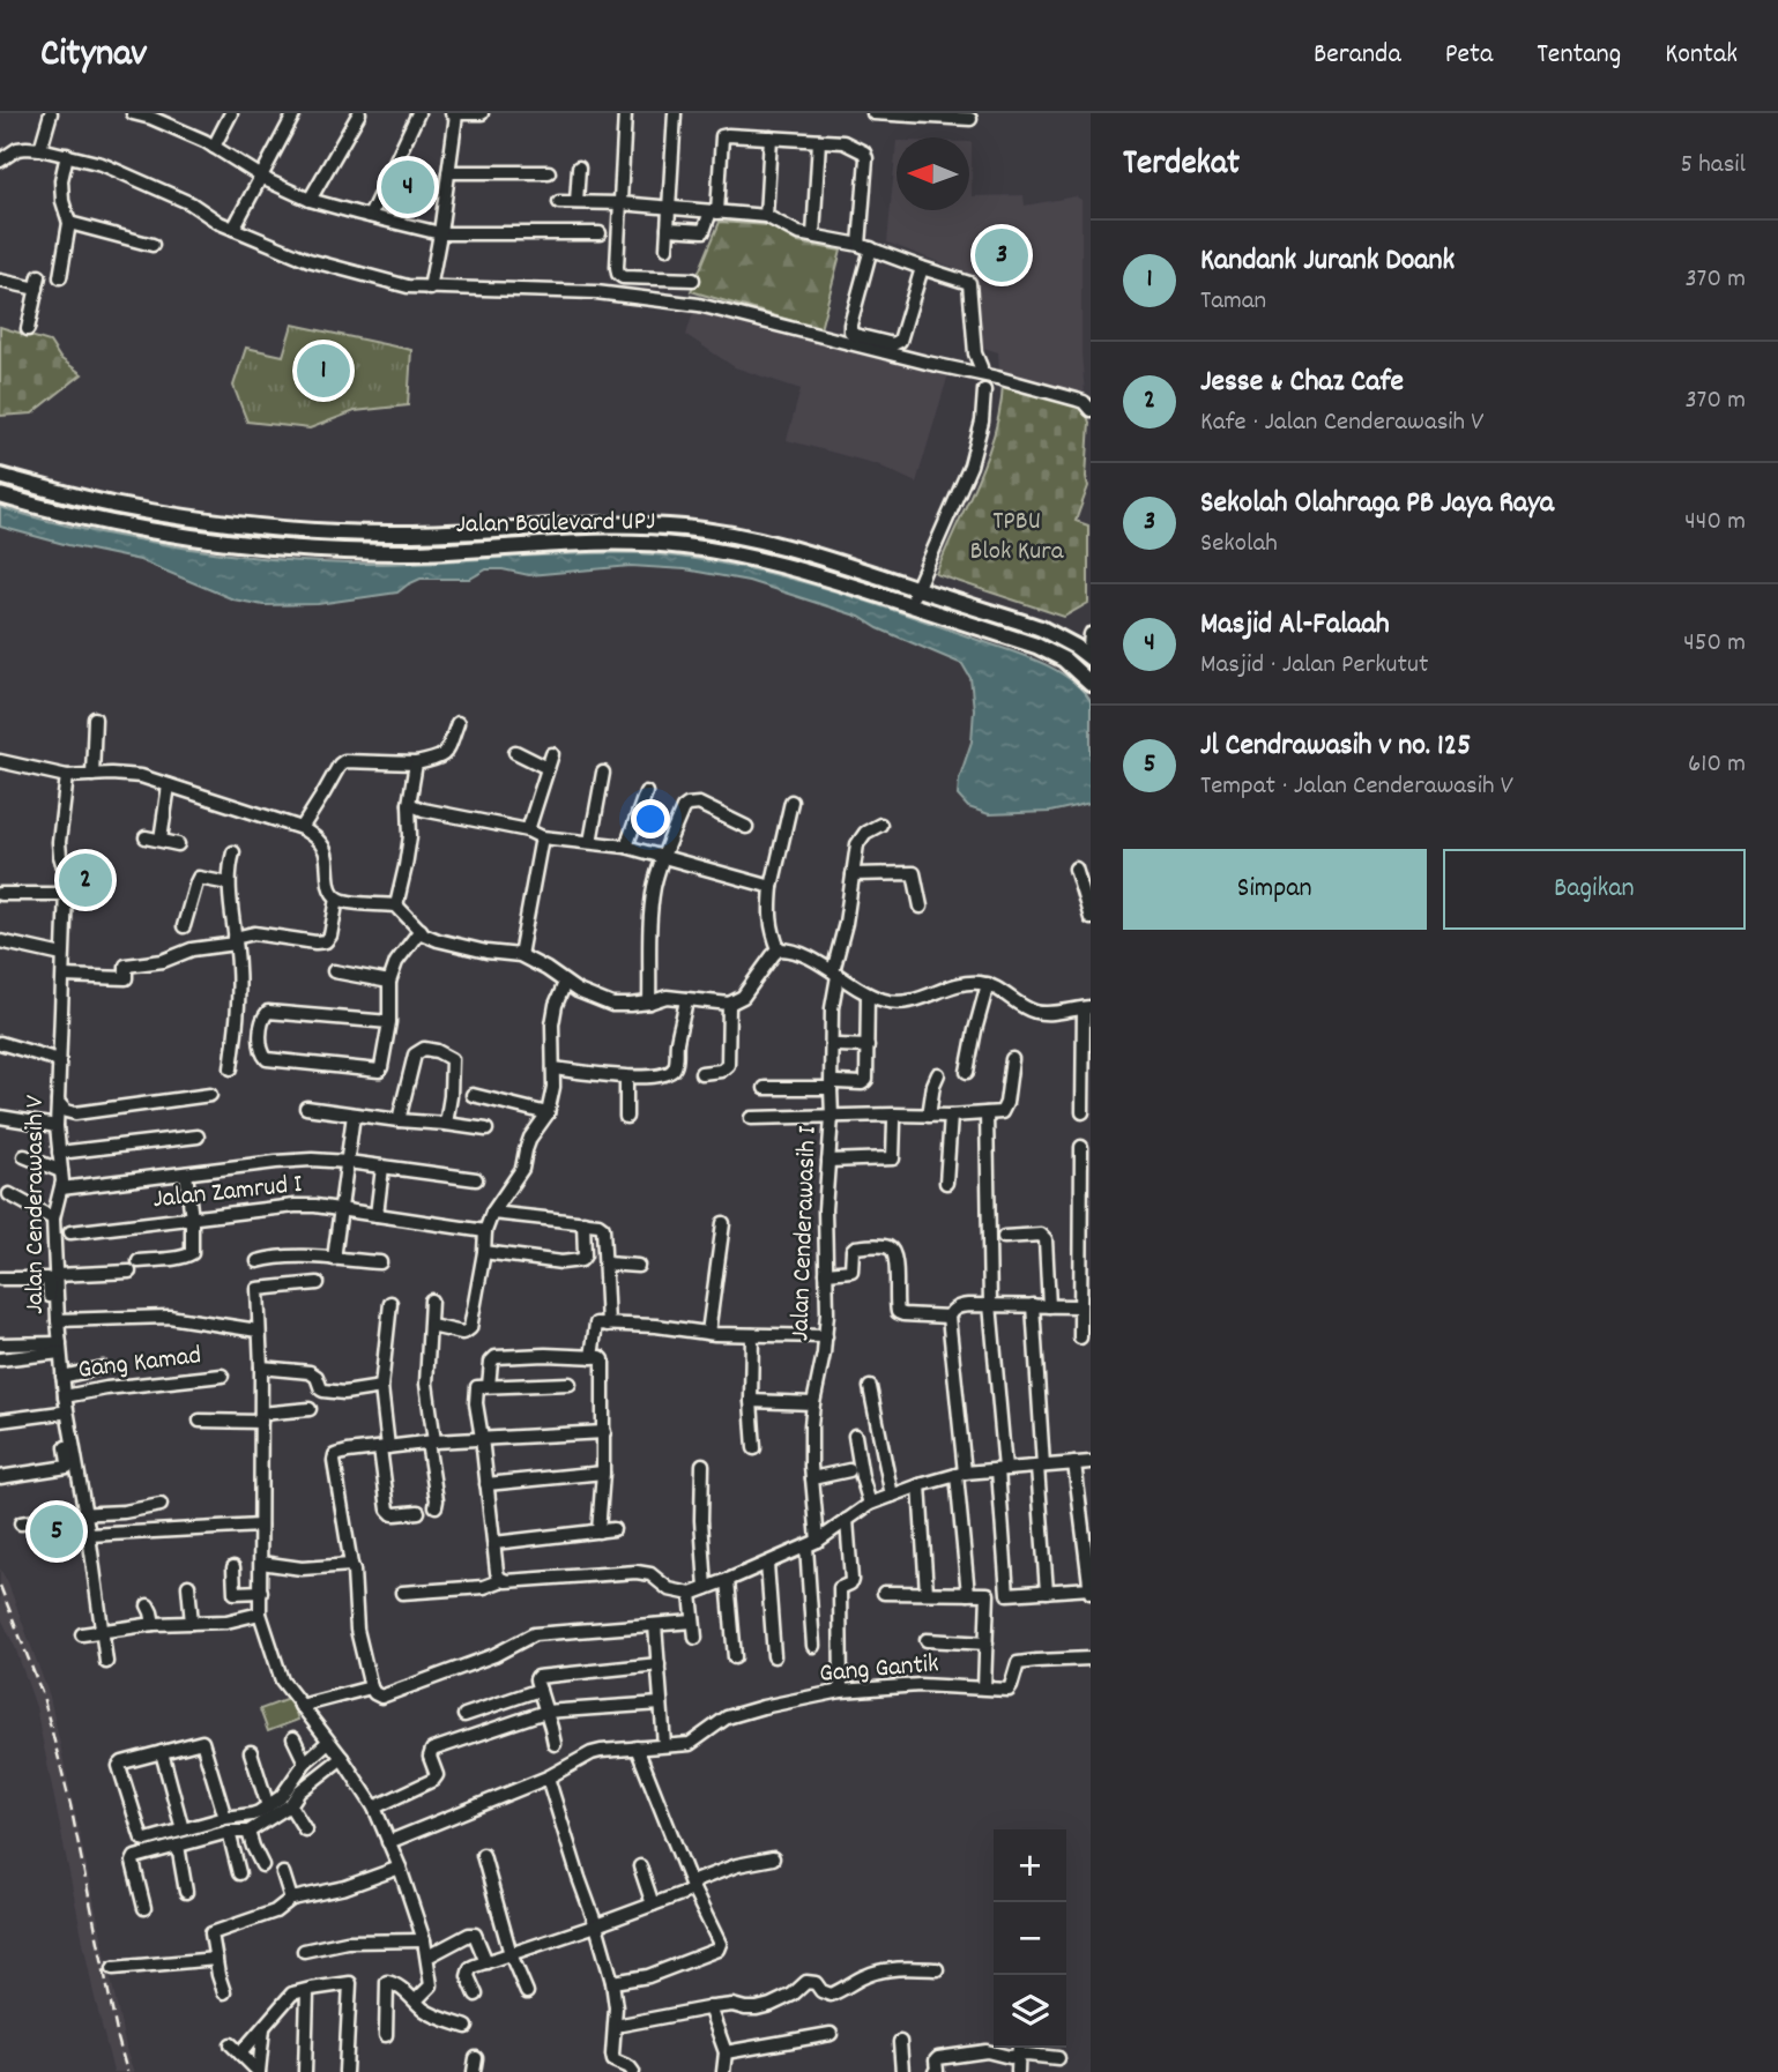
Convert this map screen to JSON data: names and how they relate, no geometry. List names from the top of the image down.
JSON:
{
  "streets": {
    "street": [
      "Jalan Boulevard UPJ",
      "Jalan Zamrud I",
      "Jalan Cenderawasih V",
      "Jalan Cenderawasih I",
      "Gang Kamad",
      "Gang Gantik"
    ]
  },
  "crossings": [
    ["Jalan Cenderawasih V", "Gang Kamad"]
  ],
  "parks": ["TPBU Blok Kura"],
  "north": "left",
  "page": {
    "header": "Citynav",
    "nav": [
      "Beranda",
      "Peta",
      "Tentang",
      "Kontak"
    ],
    "heading": ["Terdekat", "5 hasil"],
    "pins": [
      "4",
      "3",
      "1",
      "2",
      "5"
    ],
    "list": [
      {
        "mark": "1",
        "name": "Kandank Jurank Doank",
        "note": "Taman",
        "value": "370 m"
      },
      {
        "mark": "2",
        "name": "Jesse & Chaz Cafe",
        "note": "Kafe · Jalan Cenderawasih V",
        "value": "370 m"
      },
      {
        "mark": "3",
        "name": "Sekolah Olahraga PB Jaya Raya",
        "note": "Sekolah",
        "value": "440 m"
      },
      {
        "mark": "4",
        "name": "Masjid Al-Falaah",
        "note": "Masjid · Jalan Perkutut",
        "value": "450 m"
      },
      {
        "mark": "5",
        "name": "Jl Cendrawasih v no. 125",
        "note": "Tempat · Jalan Cenderawasih V",
        "value": "610 m"
      }
    ],
    "buttons": ["Simpan", "Bagikan"],
    "map_buttons": ["+", "−"]
  }
}
